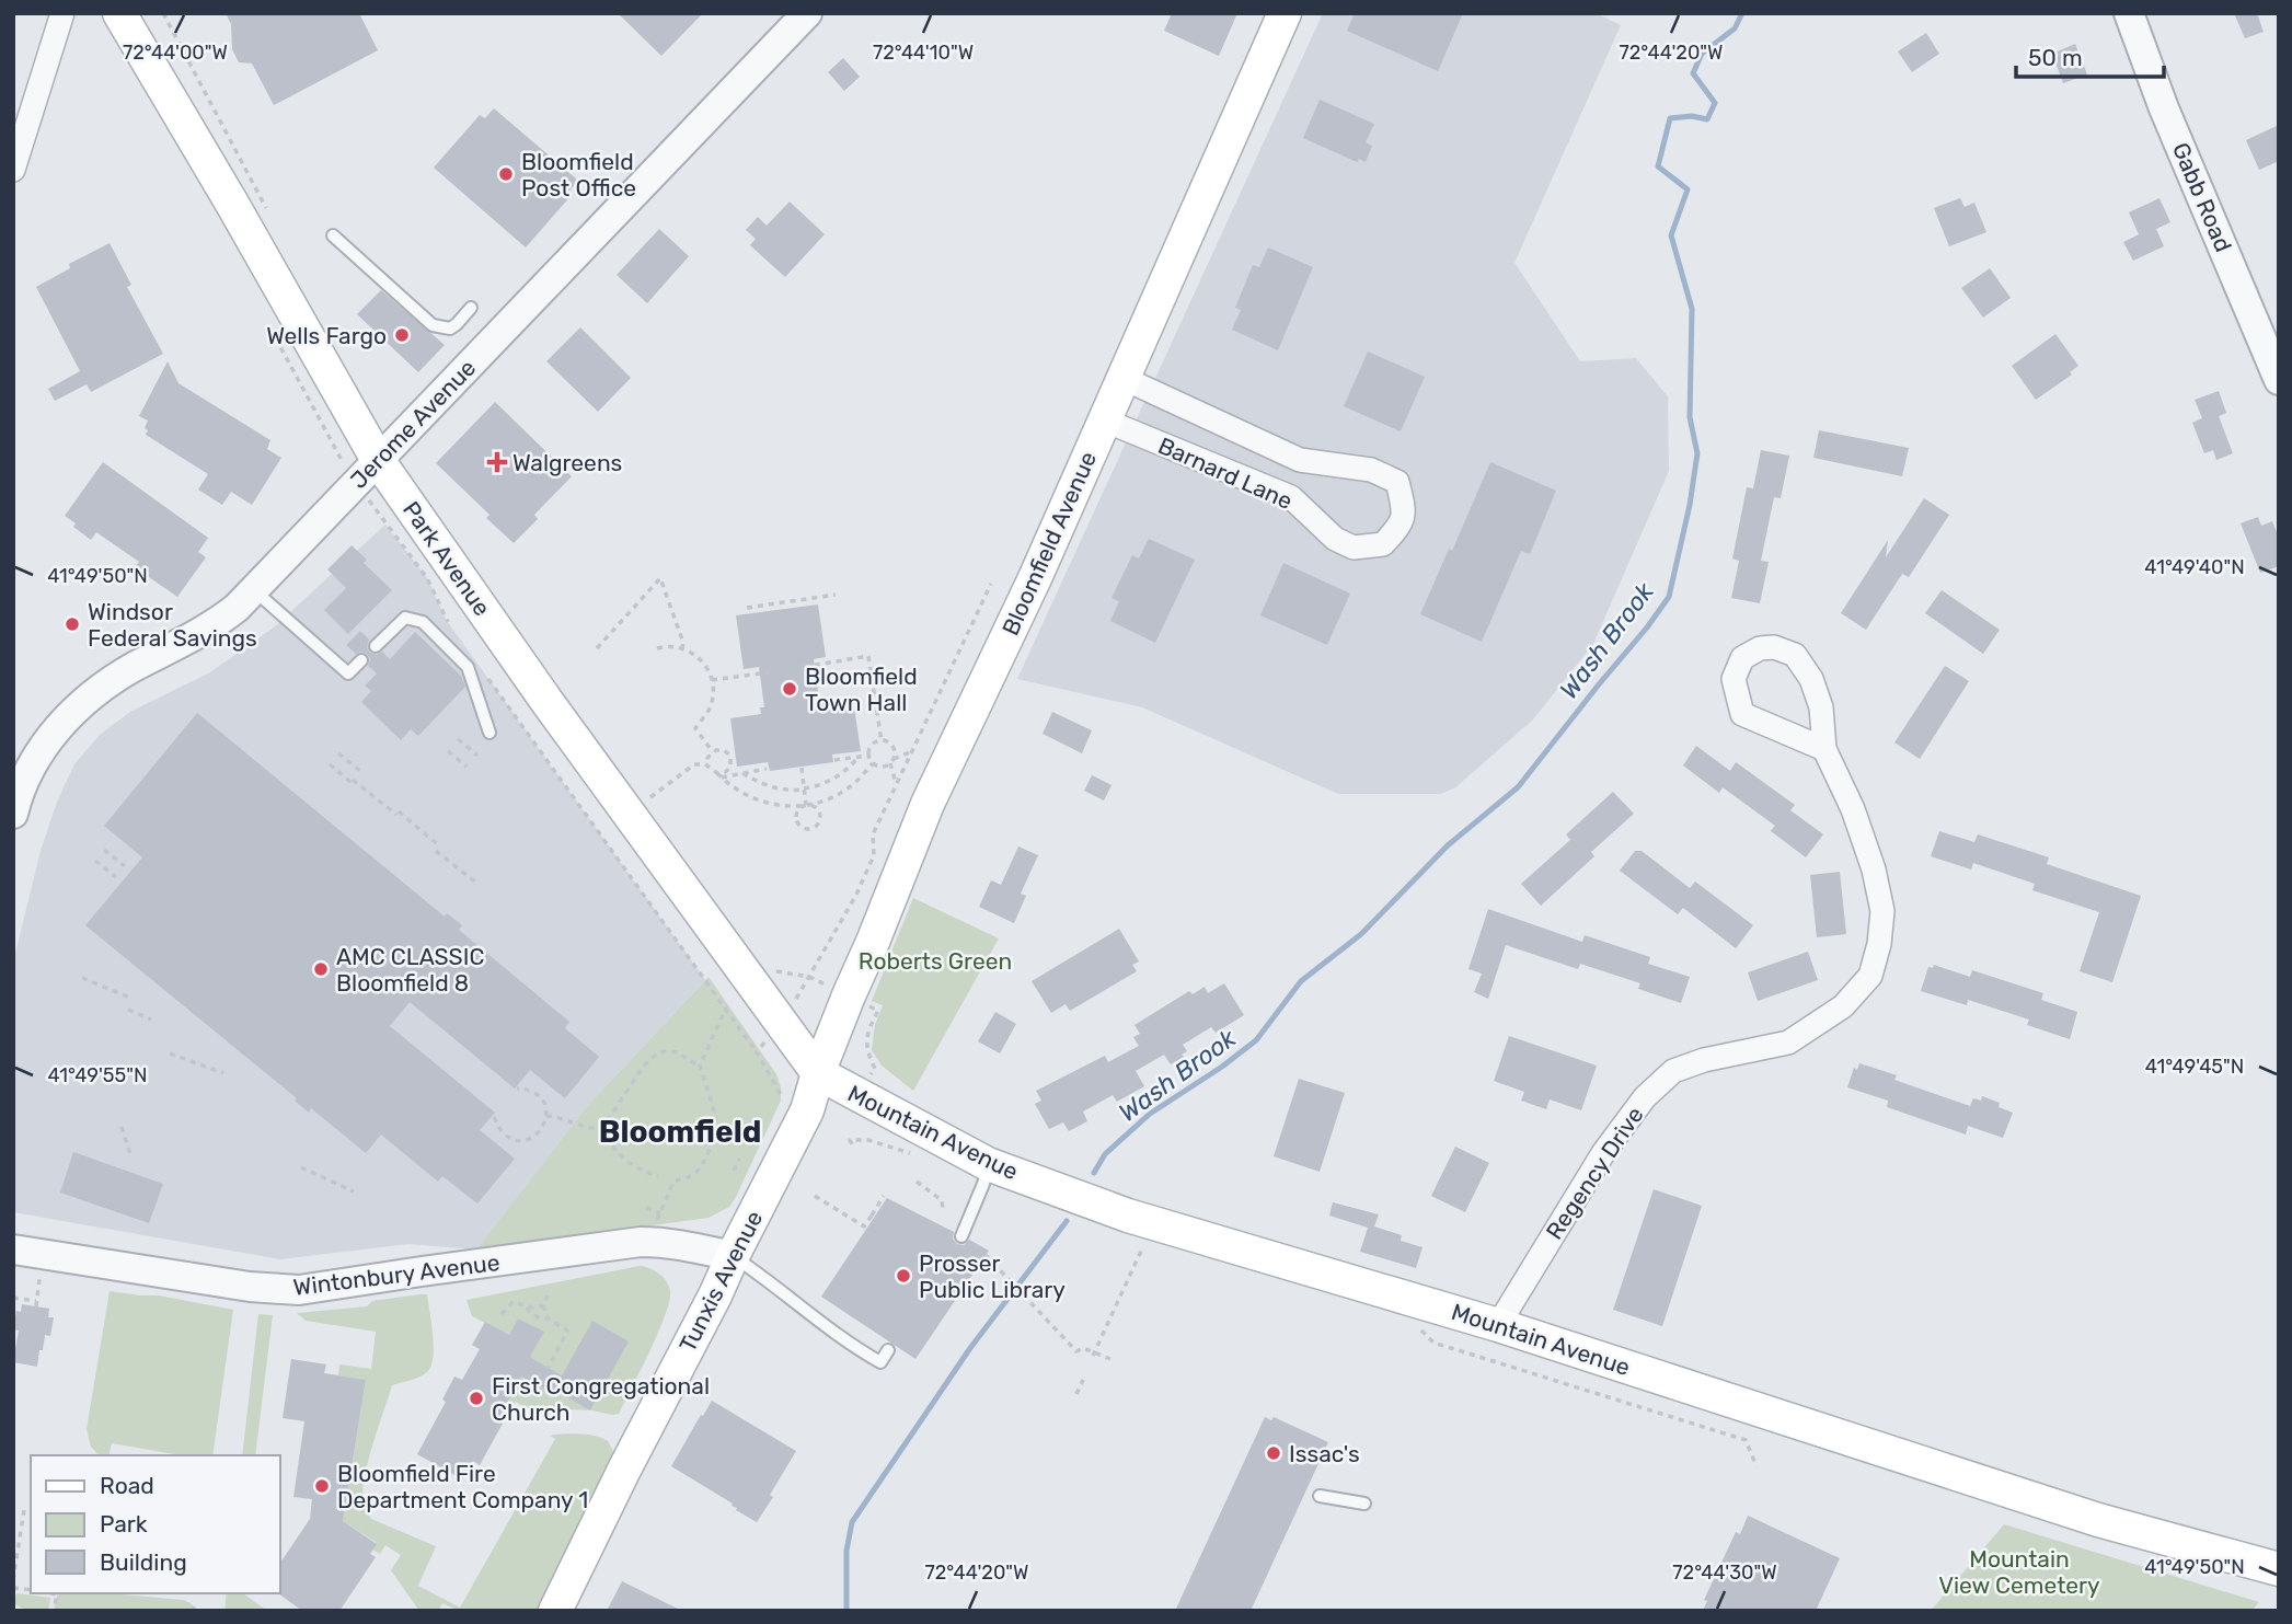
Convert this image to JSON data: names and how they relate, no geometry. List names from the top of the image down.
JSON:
{
  "streets": {
    "main road": [
      "Bloomfield Avenue",
      "Park Avenue",
      "Mountain Avenue",
      "Tunxis Avenue"
    ],
    "street": [
      "Gabb Road",
      "Jerome Avenue",
      "Barnard Lane",
      "Regency Drive",
      "Wintonbury Avenue"
    ]
  },
  "crossings": [
    ["Jerome Avenue", "Park Avenue"],
    ["Barnard Lane", "Bloomfield Avenue"],
    ["Bloomfield Avenue", "Park Avenue"],
    ["Bloomfield Avenue", "Mountain Avenue"],
    ["Bloomfield Avenue", "Tunxis Avenue"],
    ["Park Avenue", "Mountain Avenue"],
    ["Park Avenue", "Tunxis Avenue"],
    ["Mountain Avenue", "Regency Drive"],
    ["Mountain Avenue", "Tunxis Avenue"],
    ["Wintonbury Avenue", "Tunxis Avenue"]
  ],
  "districts": ["Bloomfield"],
  "water": ["Wash Brook"],
  "parks": ["Roberts Green", "Mountain View Cemetery"],
  "places": {
    "other": [
      "Bloomfield Post Office",
      "Wells Fargo",
      "Windsor Federal Savings",
      "Bloomfield Town Hall",
      "AMC CLASSIC Bloomfield 8",
      "Prosser Public Library",
      "First Congregational Church",
      "Issac's",
      "Bloomfield Fire Department Company 1"
    ],
    "health": ["Walgreens"]
  },
  "legend": ["Road", "Park", "Building"],
  "scale_bar": "50 m",
  "coordinates": [
    "72°44'10\"W",
    "72°44'20\"W",
    "72°44'00\"W",
    "41°49'40\"N",
    "41°49'50\"N",
    "41°49'45\"N",
    "41°49'55\"N",
    "72°44'30\"W"
  ]
}
